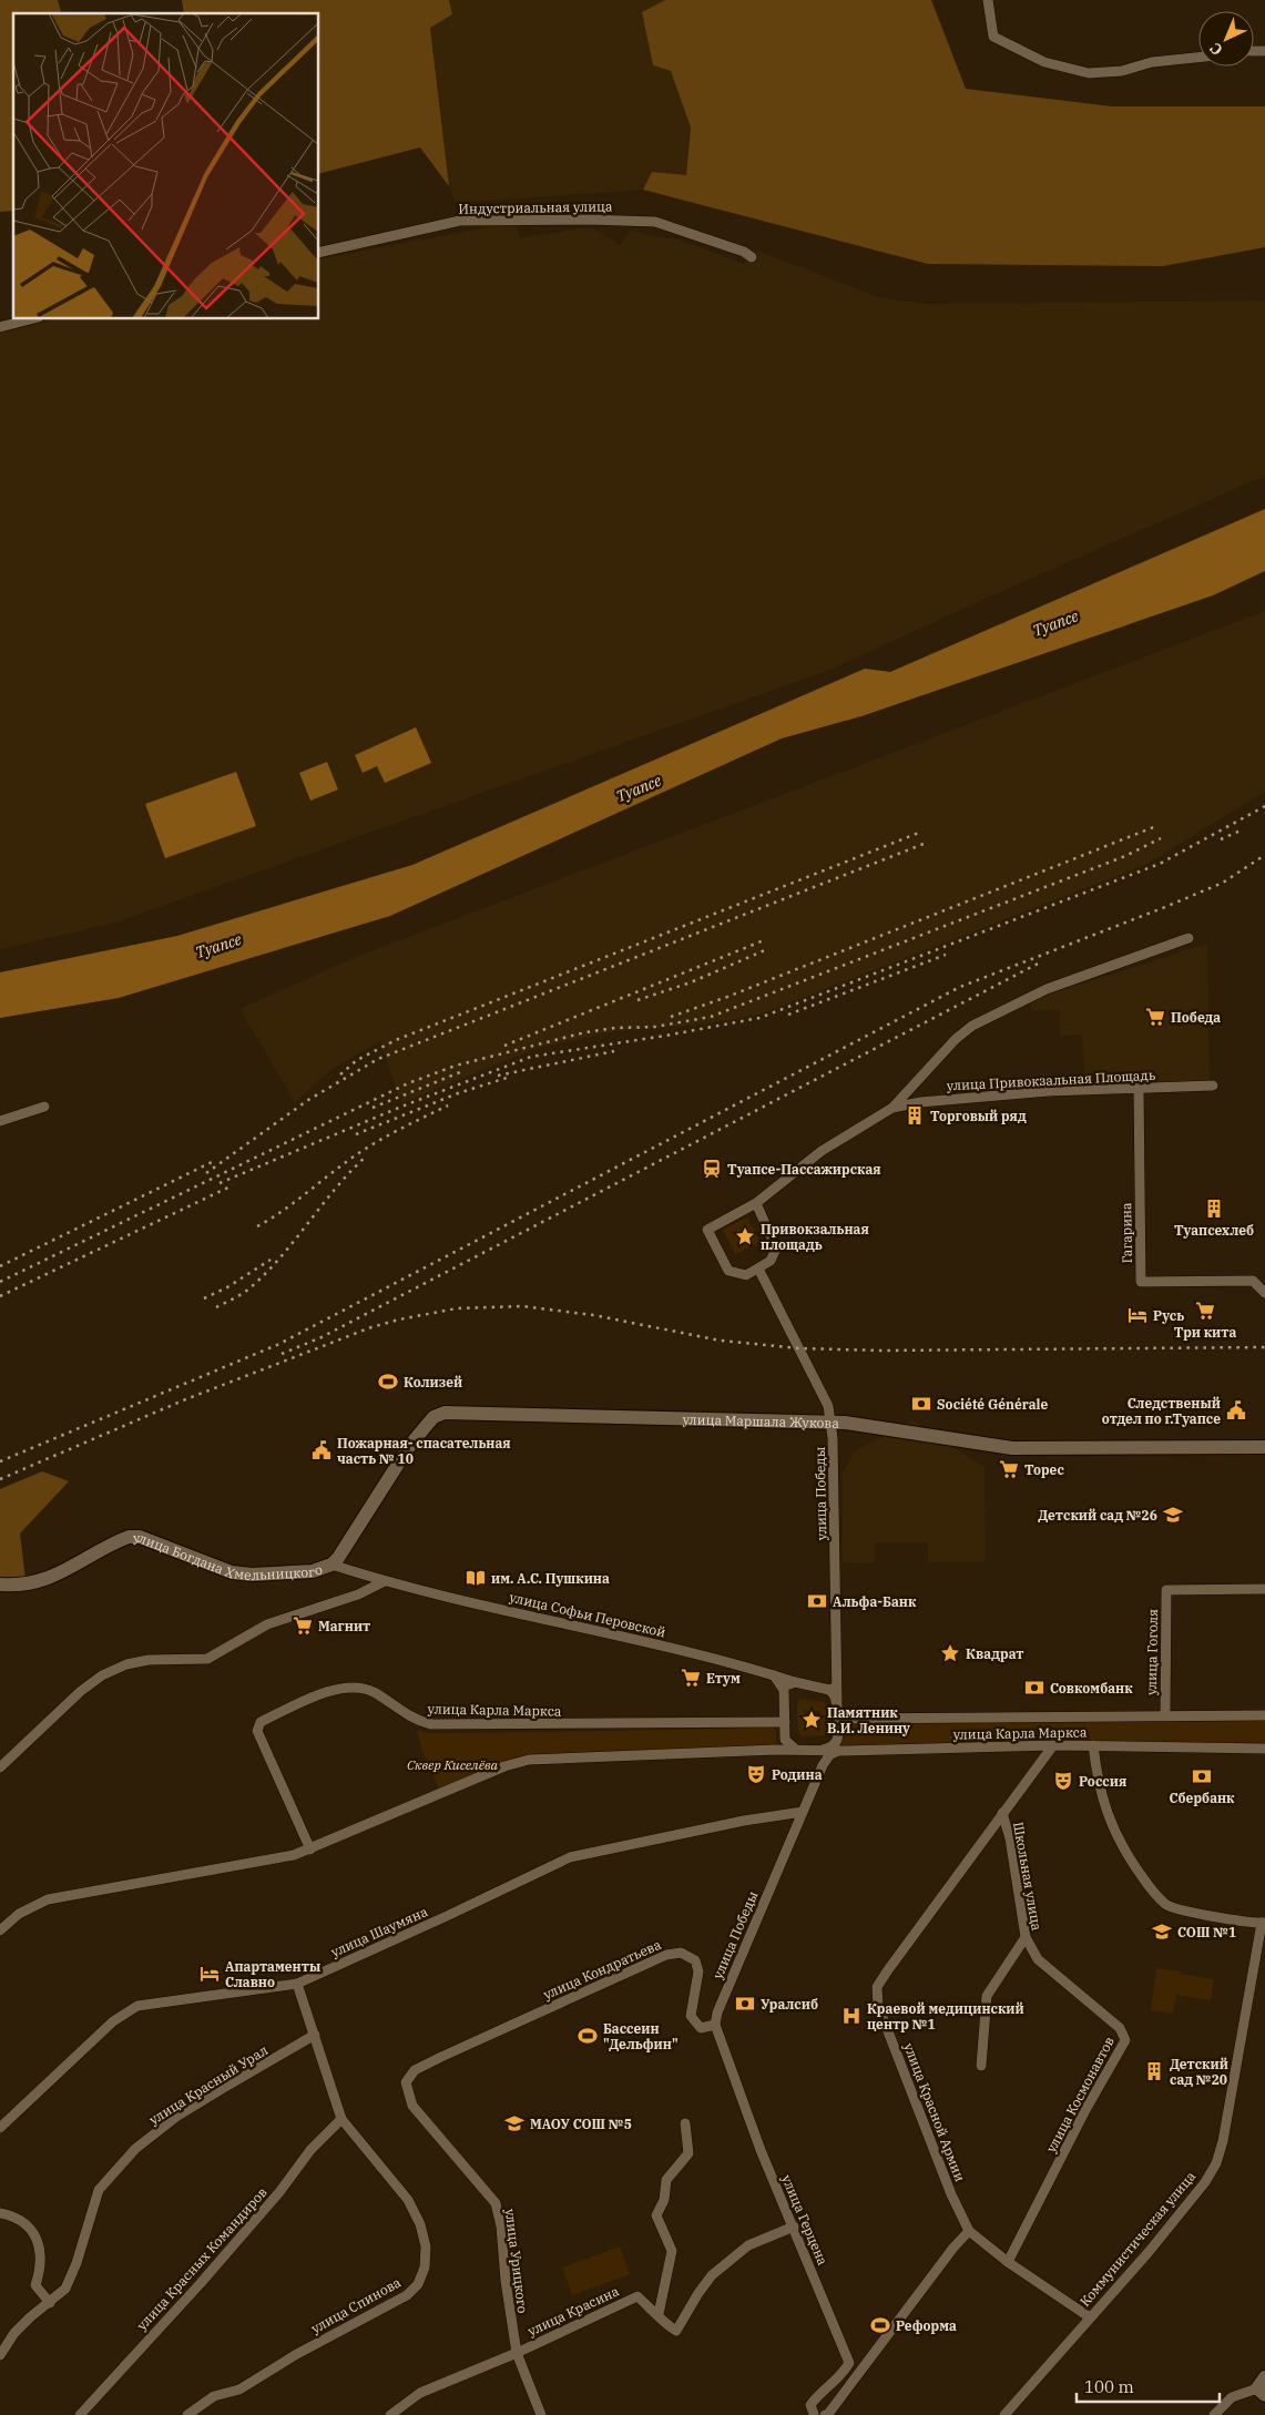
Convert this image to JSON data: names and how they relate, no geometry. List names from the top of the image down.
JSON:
{
  "streets": {
    "main road": ["улица Маршала Жукова", "улица Богдана Хмельницкого"],
    "street": [
      "Индустриальная улица",
      "улица Привокзальная Площадь",
      "Гагарина",
      "улица Победы",
      "улица Софьи Перовской",
      "улица Гоголя",
      "улица Карла Маркса",
      "Школьная улица",
      "улица Шаумяна",
      "улица Кондратьева",
      "улица Красный Урал",
      "улица Космонавтов",
      "улица Красной Армии",
      "улица Герцена",
      "Коммунистическая улица",
      "улица Красных Командиров",
      "улица Урицкого",
      "улица Спинова",
      "улица Красина"
    ]
  },
  "crossings": [
    ["улица Привокзальная Площадь", "Гагарина"],
    ["улица Маршала Жукова", "улица Победы"],
    ["улица Маршала Жукова", "улица Богдана Хмельницкого"],
    ["улица Маршала Жукова", "улица Софьи Перовской"],
    ["улица Победы", "улица Софьи Перовской"],
    ["улица Победы", "улица Карла Маркса"],
    ["улица Победы", "улица Шаумяна"],
    ["улица Победы", "улица Кондратьева"],
    ["улица Победы", "улица Герцена"],
    ["улица Богдана Хмельницкого", "улица Софьи Перовской"],
    ["улица Софьи Перовской", "улица Карла Маркса"],
    ["улица Гоголя", "улица Карла Маркса"],
    ["улица Карла Маркса", "улица Красной Армии"],
    ["Школьная улица", "улица Космонавтов"],
    ["Школьная улица", "улица Красной Армии"],
    ["улица Шаумяна", "улица Спинова"],
    ["улица Кондратьева", "улица Герцена"],
    ["улица Кондратьева", "улица Урицкого"],
    ["улица Красный Урал", "улица Спинова"],
    ["улица Космонавтов", "улица Красной Армии"],
    ["улица Красной Армии", "Коммунистическая улица"],
    ["улица Герцена", "улица Красина"],
    ["улица Красных Командиров", "улица Спинова"],
    ["улица Урицкого", "улица Красина"]
  ],
  "water": ["Туапсе"],
  "parks": ["Сквер Киселёва"],
  "places": {
    "supermarket": [
      "Победа",
      "Три кита",
      "Торес",
      "Магнит",
      "Етум"
    ],
    "building": ["Торговый ряд", "Туапсехлеб", "Детский сад №20"],
    "station": ["Туапсе-Пассажирская"],
    "place": ["Привокзальная площадь", "Квадрат", "Памятник В.И. Ленину"],
    "hotel": ["Русь", "Апартаменты Славно"],
    "sports": ["Колизей", "Бассеин \"Дельфин\"", "Реформа"],
    "bank": [
      "Société Générale",
      "Альфа-Банк",
      "Совкомбанк",
      "Сбербанк",
      "Уралсиб"
    ],
    "public building": ["Следственый отдел по г.Туапсе", "Пожарная- спасательная часть № 10"],
    "school or university": ["Детский сад №26", "СОШ №1", "МАОУ СОШ №5"],
    "library": ["им. А.С. Пушкина"],
    "theatre": ["Родина", "Россия"],
    "hospital": ["Краевой медицинский центр №1"]
  },
  "scale_bar": "100 m",
  "north": "bottom left"
}
